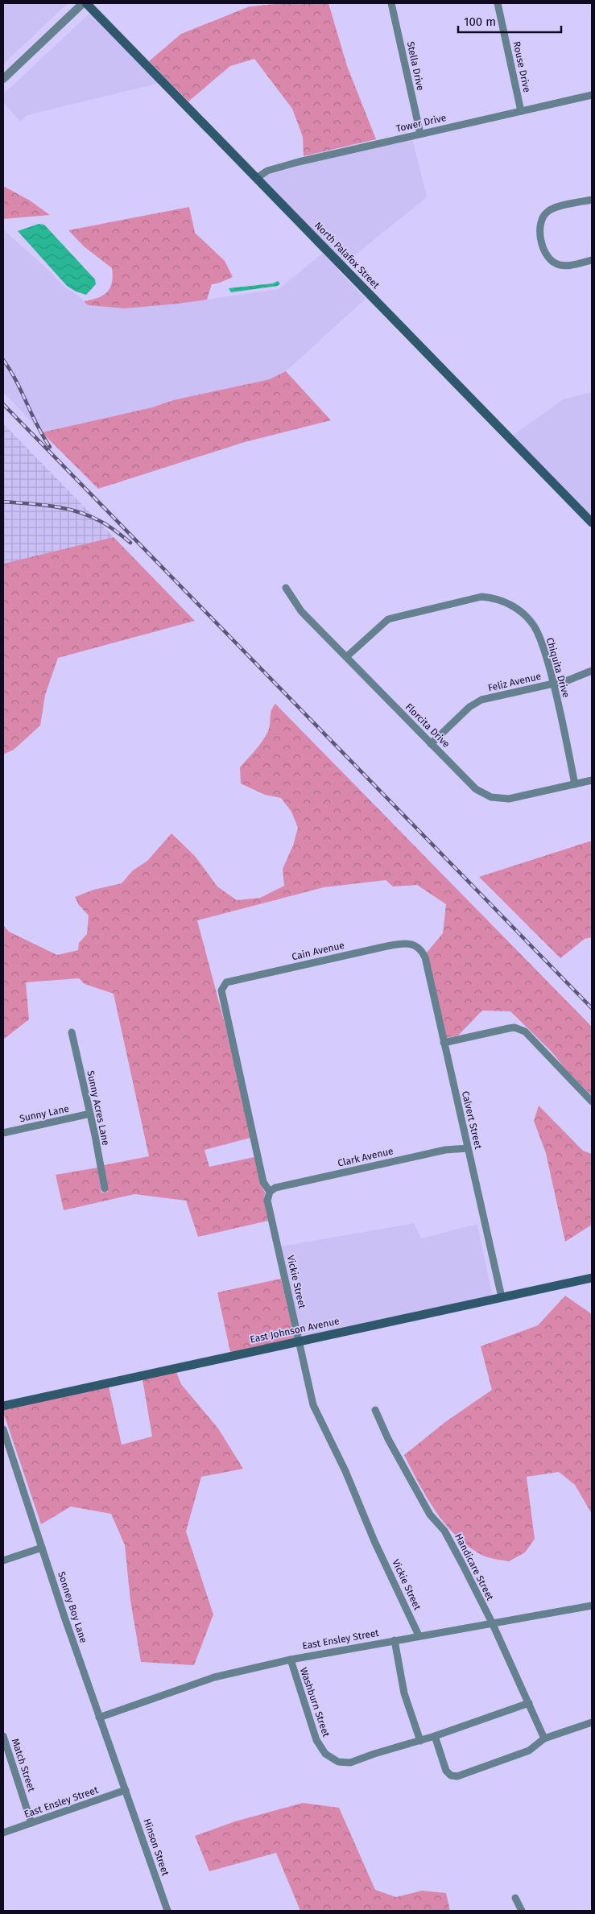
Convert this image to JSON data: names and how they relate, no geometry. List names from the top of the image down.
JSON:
{
  "streets": {
    "main road": ["North Palafox Street", "East Johnson Avenue"],
    "street": [
      "Stella Drive",
      "Rouse Drive",
      "Tower Drive",
      "Chiquita Drive",
      "Feliz Avenue",
      "Florcita Drive",
      "Cain Avenue",
      "Sunny Acres Lane",
      "Sunny Lane",
      "Calvert Street",
      "Clark Avenue",
      "Vickie Street",
      "Handicare Street",
      "Sonney Boy Lane",
      "East Ensley Street",
      "Washburn Street",
      "Match Street",
      "Hinson Street"
    ]
  },
  "crossings": [
    ["Stella Drive", "Tower Drive"],
    ["Rouse Drive", "Tower Drive"],
    ["Tower Drive", "North Palafox Street"],
    ["Chiquita Drive", "Feliz Avenue"],
    ["Chiquita Drive", "Florcita Drive"],
    ["Feliz Avenue", "Florcita Drive"],
    ["Cain Avenue", "Calvert Street"],
    ["Cain Avenue", "Vickie Street"],
    ["Sunny Acres Lane", "Sunny Lane"],
    ["Calvert Street", "Clark Avenue"],
    ["Calvert Street", "East Johnson Avenue"],
    ["Clark Avenue", "Vickie Street"],
    ["Vickie Street", "East Johnson Avenue"],
    ["Vickie Street", "East Ensley Street"],
    ["Handicare Street", "East Ensley Street"],
    ["Handicare Street", "Washburn Street"],
    ["Sonney Boy Lane", "East Ensley Street"],
    ["Sonney Boy Lane", "Hinson Street"],
    ["East Ensley Street", "Washburn Street"],
    ["East Ensley Street", "Match Street"],
    ["East Ensley Street", "Hinson Street"]
  ],
  "scale_bar": "100 m"
}
